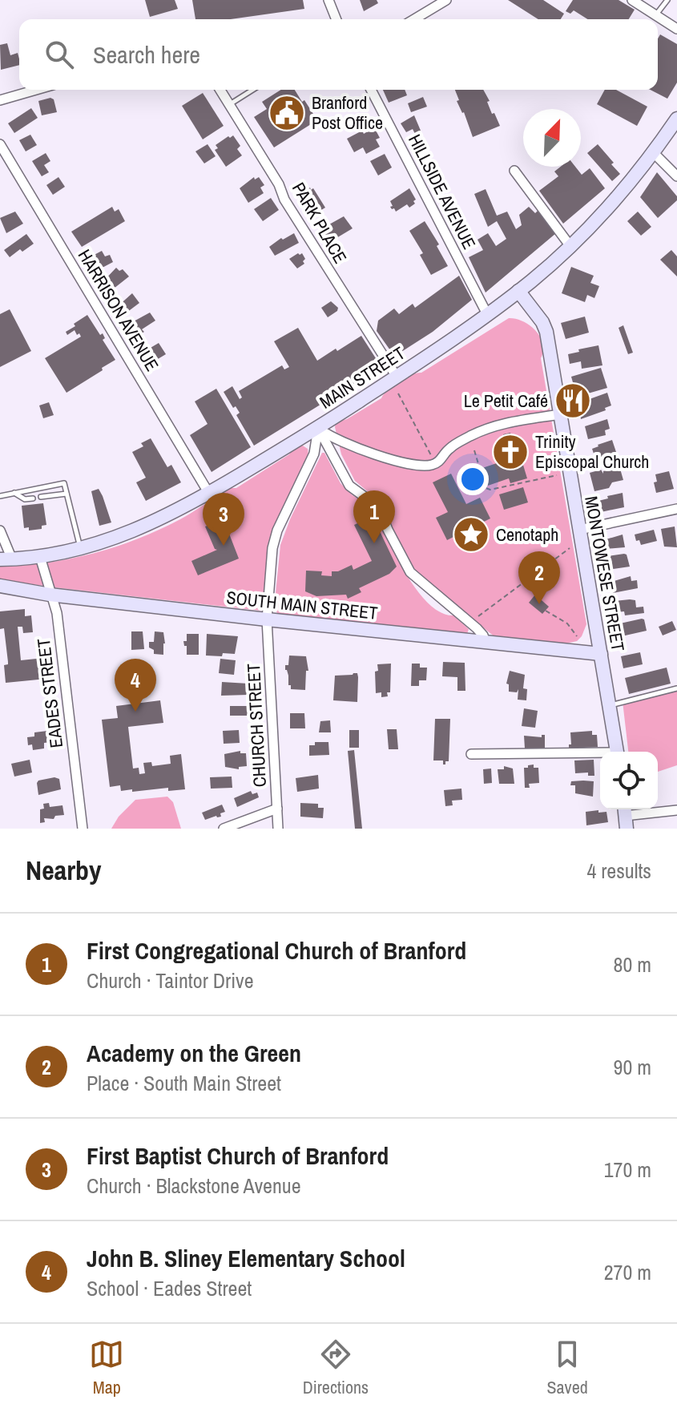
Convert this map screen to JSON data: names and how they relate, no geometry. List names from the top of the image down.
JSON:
{
  "streets": {
    "street": [
      "HILLSIDE AVENUE",
      "PARK PLACE",
      "HARRISON AVENUE",
      "MAIN STREET",
      "MONTOWESE STREET",
      "SOUTH MAIN STREET",
      "EADES STREET",
      "CHURCH STREET"
    ]
  },
  "crossings": [
    ["HILLSIDE AVENUE", "MAIN STREET"],
    ["PARK PLACE", "MAIN STREET"],
    ["HARRISON AVENUE", "MAIN STREET"],
    ["MAIN STREET", "MONTOWESE STREET"],
    ["MAIN STREET", "EADES STREET"],
    ["MAIN STREET", "CHURCH STREET"],
    ["MONTOWESE STREET", "SOUTH MAIN STREET"],
    ["SOUTH MAIN STREET", "EADES STREET"],
    ["SOUTH MAIN STREET", "CHURCH STREET"]
  ],
  "places": {
    "public building": ["Branford Post Office"],
    "restaurant": ["Le Petit Café"],
    "church": ["Trinity Episcopal Church"],
    "place": ["Cenotaph"]
  },
  "north": "top right",
  "page": {
    "search": "Search here",
    "pins": [
      "1",
      "3",
      "2",
      "4"
    ],
    "heading": ["Nearby", "4 results"],
    "list": [
      {
        "mark": "1",
        "name": "First Congregational Church of Branford",
        "note": "Church · Taintor Drive",
        "value": "80 m"
      },
      {
        "mark": "2",
        "name": "Academy on the Green",
        "note": "Place · South Main Street",
        "value": "90 m"
      },
      {
        "mark": "3",
        "name": "First Baptist Church of Branford",
        "note": "Church · Blackstone Avenue",
        "value": "170 m"
      },
      {
        "mark": "4",
        "name": "John B. Sliney Elementary School",
        "note": "School · Eades Street",
        "value": "270 m"
      }
    ],
    "nav": ["Map", "Directions", "Saved"]
  }
}
